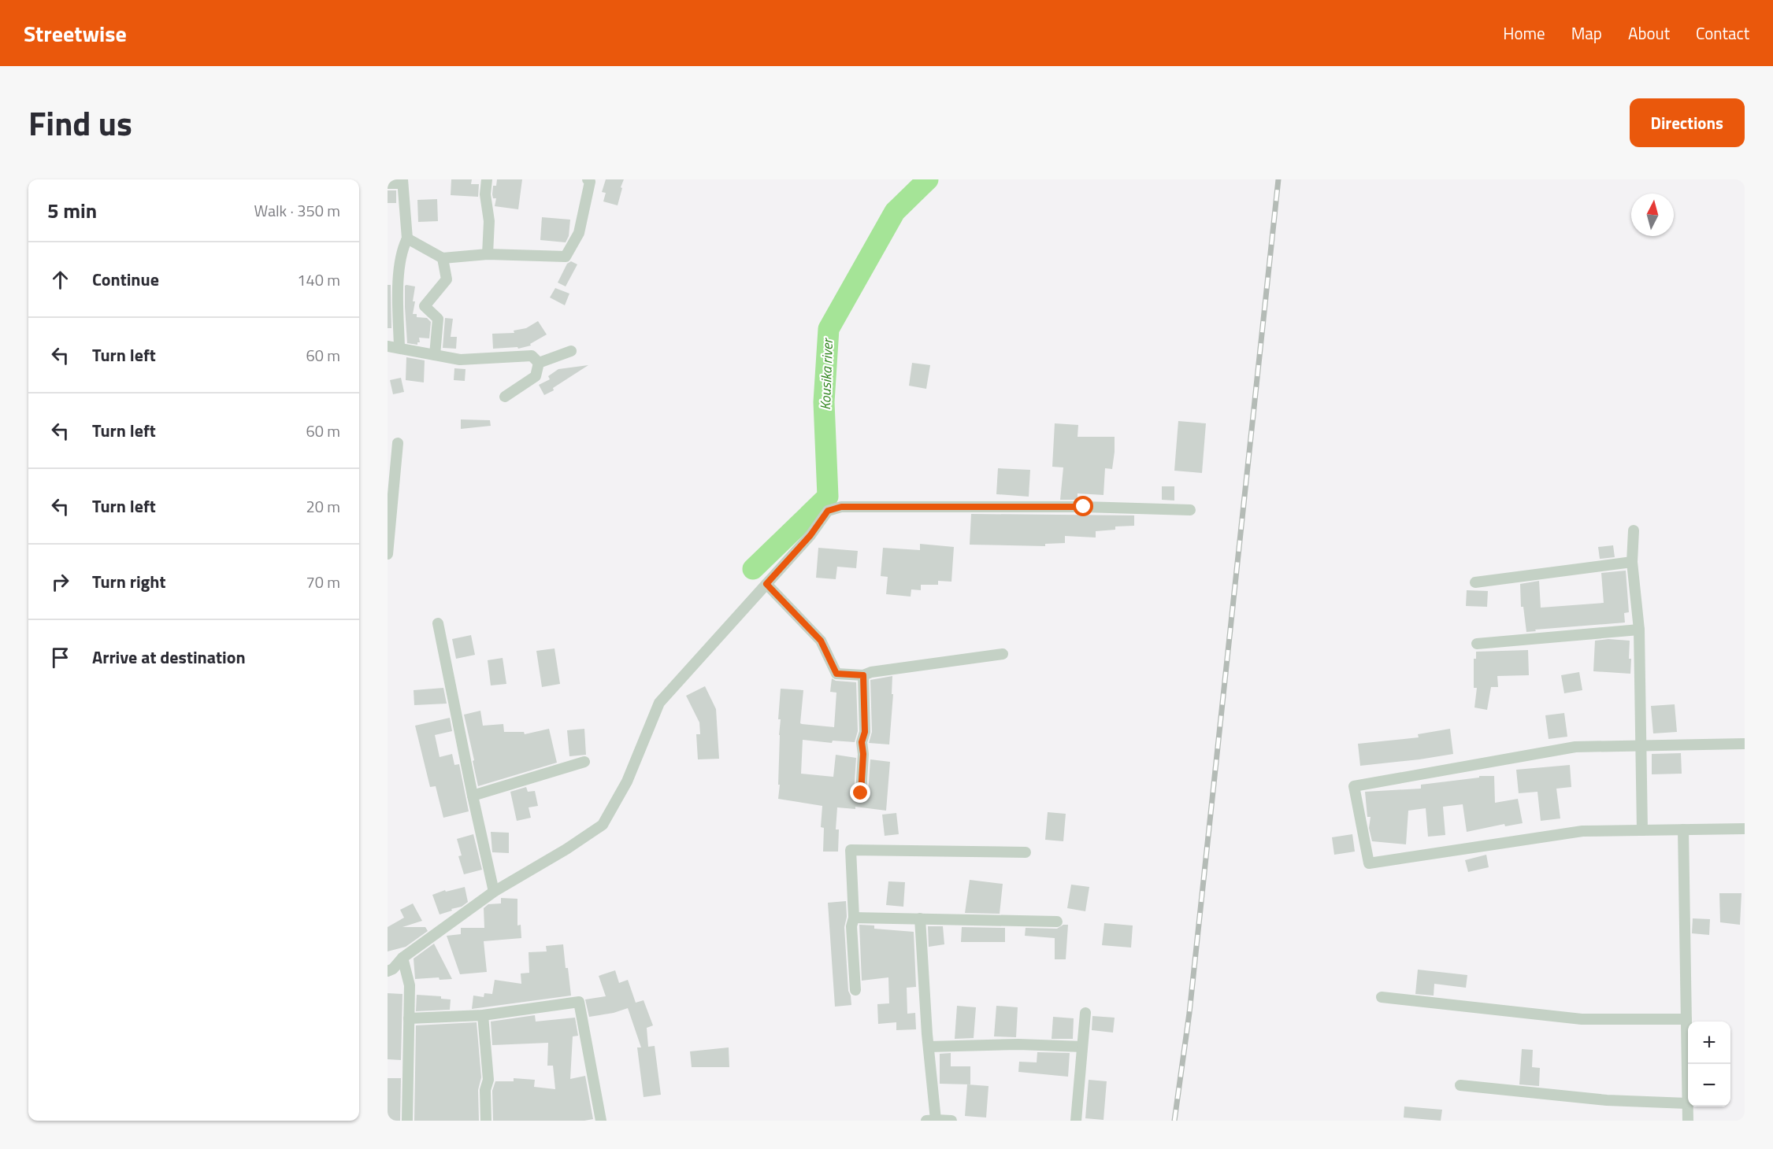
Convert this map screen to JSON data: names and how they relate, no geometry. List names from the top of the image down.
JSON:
{
  "water": ["Kousika river"],
  "north": "top",
  "page": {
    "header": "Streetwise",
    "nav": [
      "Home",
      "Map",
      "About",
      "Contact"
    ],
    "title": "Find us",
    "buttons": "Directions",
    "heading": ["5 min", "Walk · 350 m"],
    "list": [
      ["Continue", "140 m"],
      ["Turn left", "60 m"],
      ["Turn left", "60 m"],
      ["Turn left", "20 m"],
      ["Turn right", "70 m"],
      "Arrive at destination"
    ],
    "map_buttons": ["+", "−"]
  }
}
